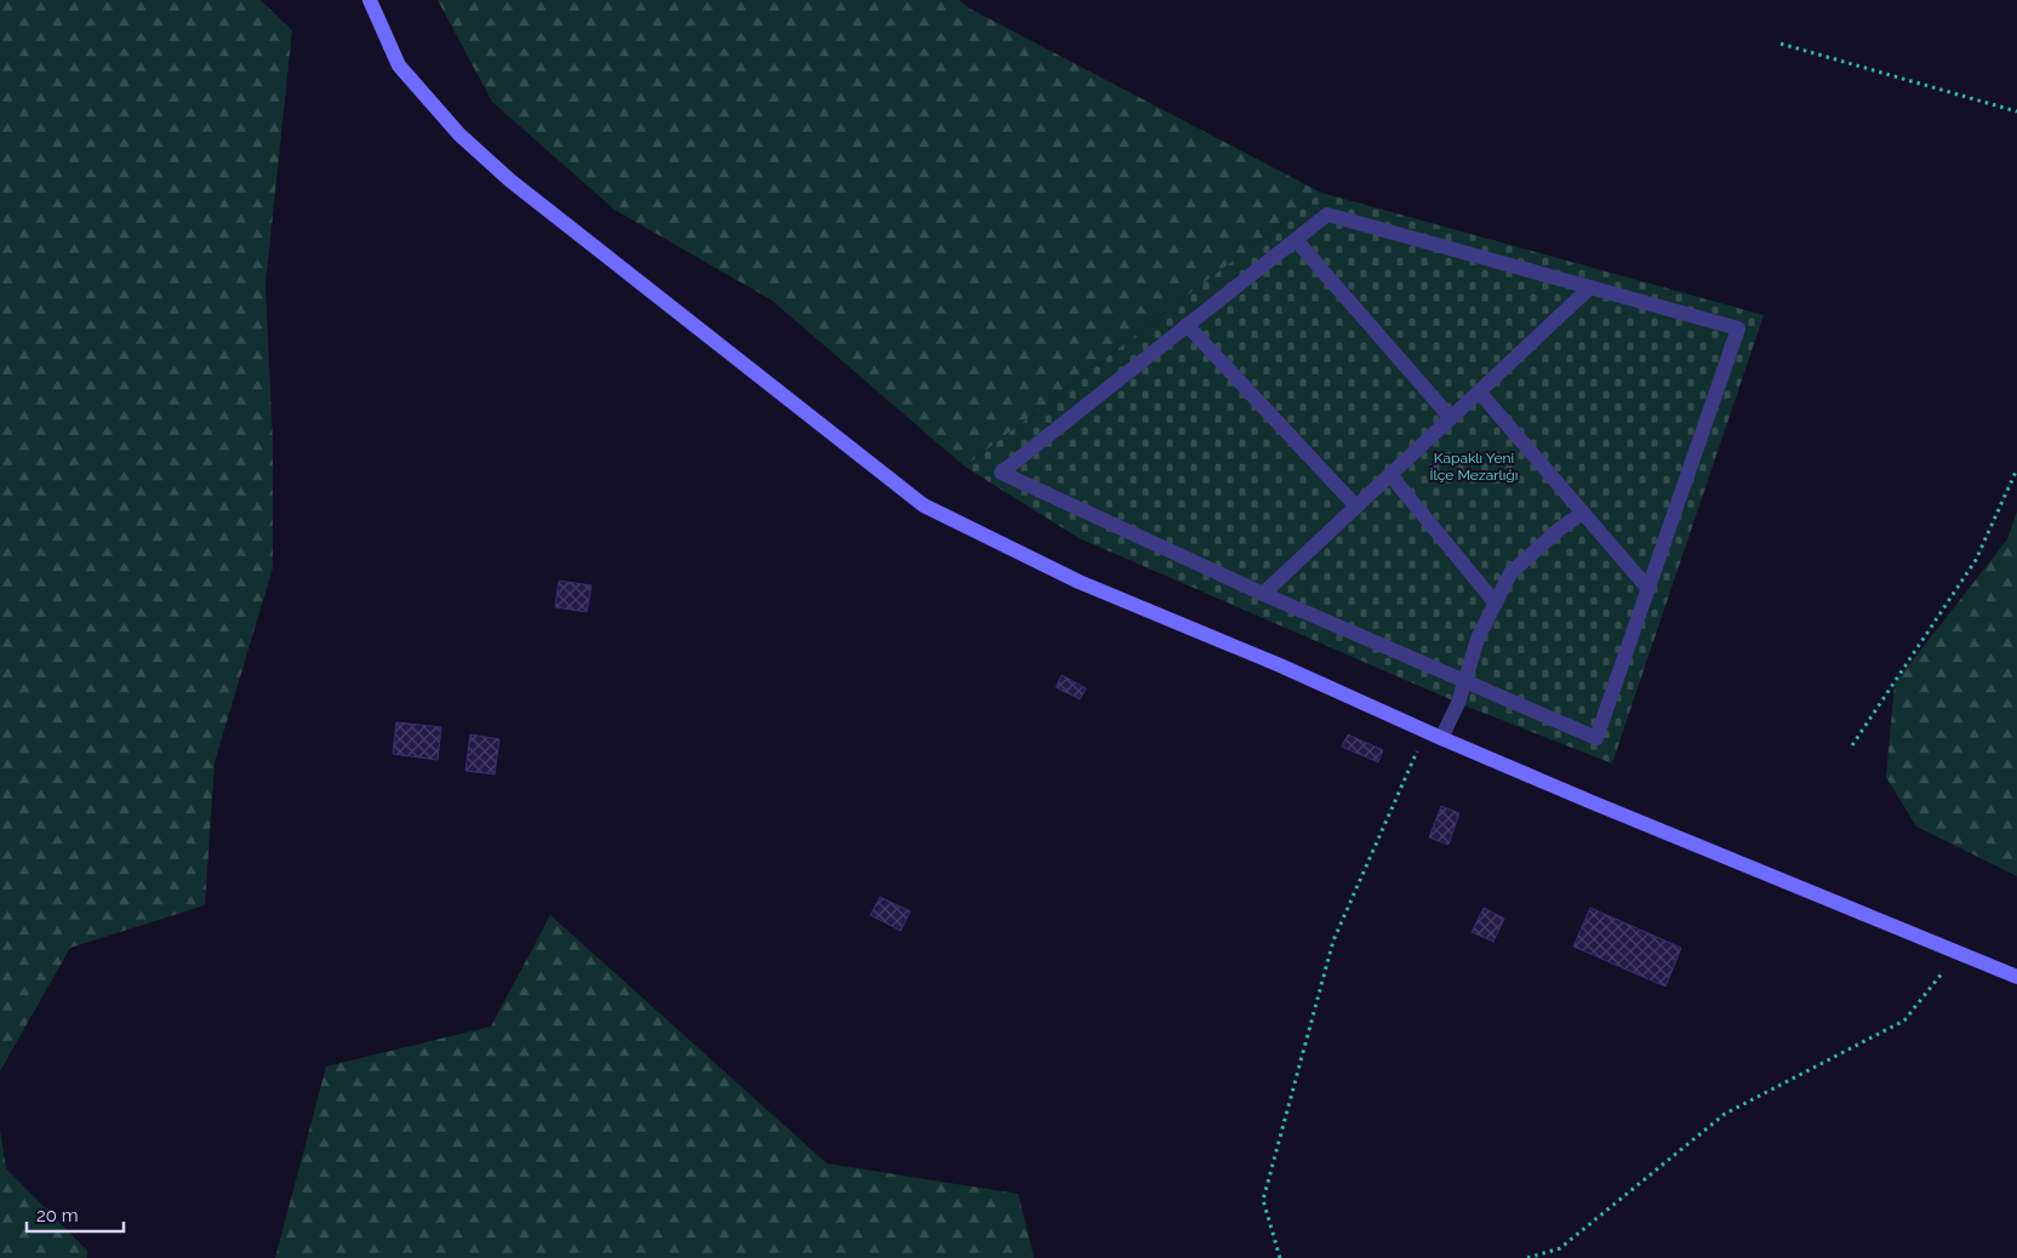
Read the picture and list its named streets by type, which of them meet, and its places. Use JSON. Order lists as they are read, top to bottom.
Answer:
{
  "parks": ["Kapaklı Yeni İlçe Mezarlığı"],
  "scale_bar": "20 m"
}
